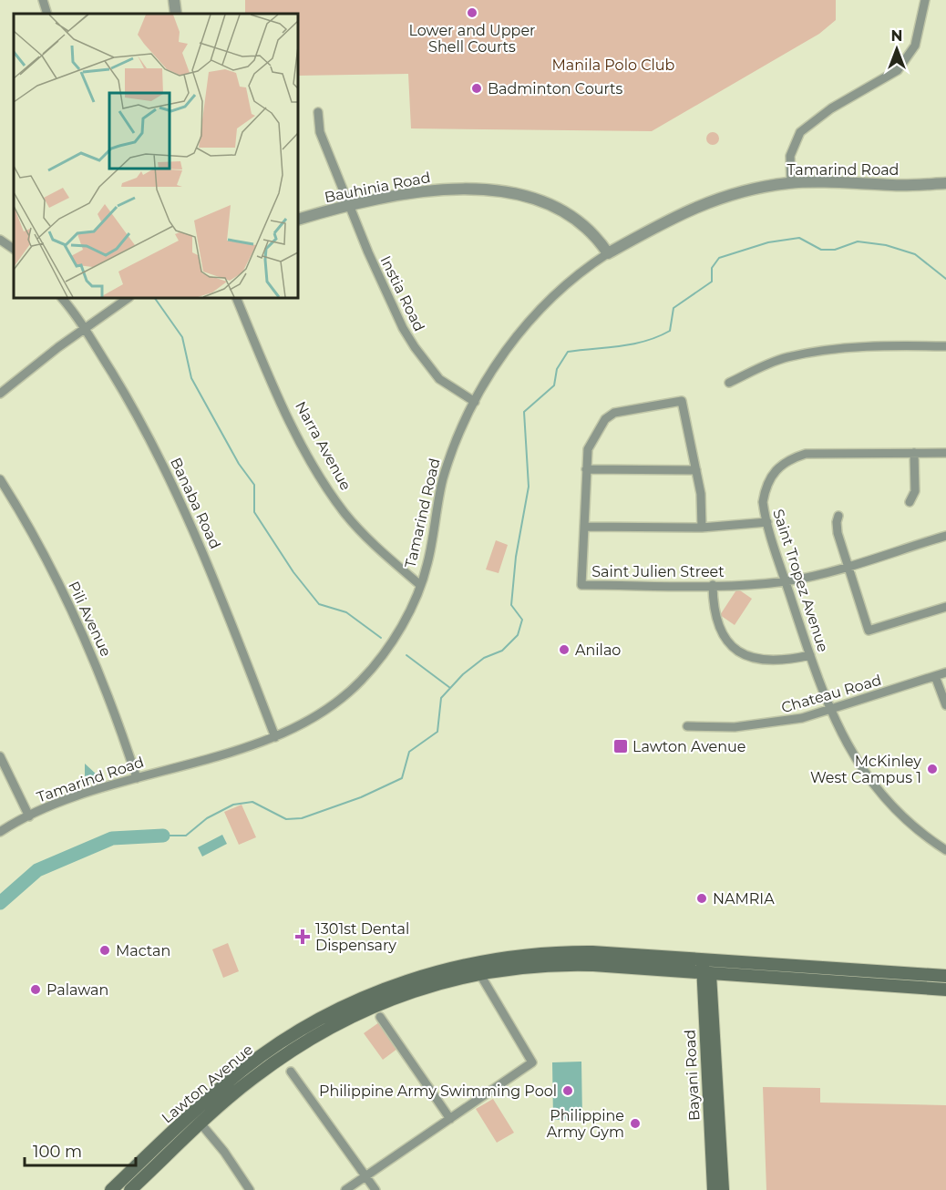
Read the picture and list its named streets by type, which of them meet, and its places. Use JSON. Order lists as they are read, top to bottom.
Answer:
{
  "streets": {
    "main road": ["Bayani Road", "Lawton Avenue"],
    "street": [
      "Tamarind Road",
      "Bauhinia Road",
      "Instia Road",
      "Narra Avenue",
      "Banaba Road",
      "Saint Julien Street",
      "Saint Tropez Avenue",
      "Pili Avenue",
      "Chateau Road"
    ]
  },
  "crossings": [
    ["Tamarind Road", "Bauhinia Road"],
    ["Tamarind Road", "Instia Road"],
    ["Tamarind Road", "Narra Avenue"],
    ["Tamarind Road", "Banaba Road"],
    ["Tamarind Road", "Pili Avenue"],
    ["Bauhinia Road", "Instia Road"],
    ["Saint Julien Street", "Saint Tropez Avenue"],
    ["Saint Tropez Avenue", "Chateau Road"],
    ["Bayani Road", "Lawton Avenue"]
  ],
  "parks": ["Manila Polo Club"],
  "places": {
    "other": [
      "Lower and Upper Shell Courts",
      "Badminton Courts",
      "Anilao",
      "McKinley West Campus 1",
      "NAMRIA",
      "Mactan",
      "Palawan",
      "Philippine Army Swimming Pool",
      "Philippine Army Gym"
    ],
    "transit": ["Lawton Avenue"],
    "health": ["1301st Dental Dispensary"]
  },
  "scale_bar": "100 m",
  "north": "top"
}
